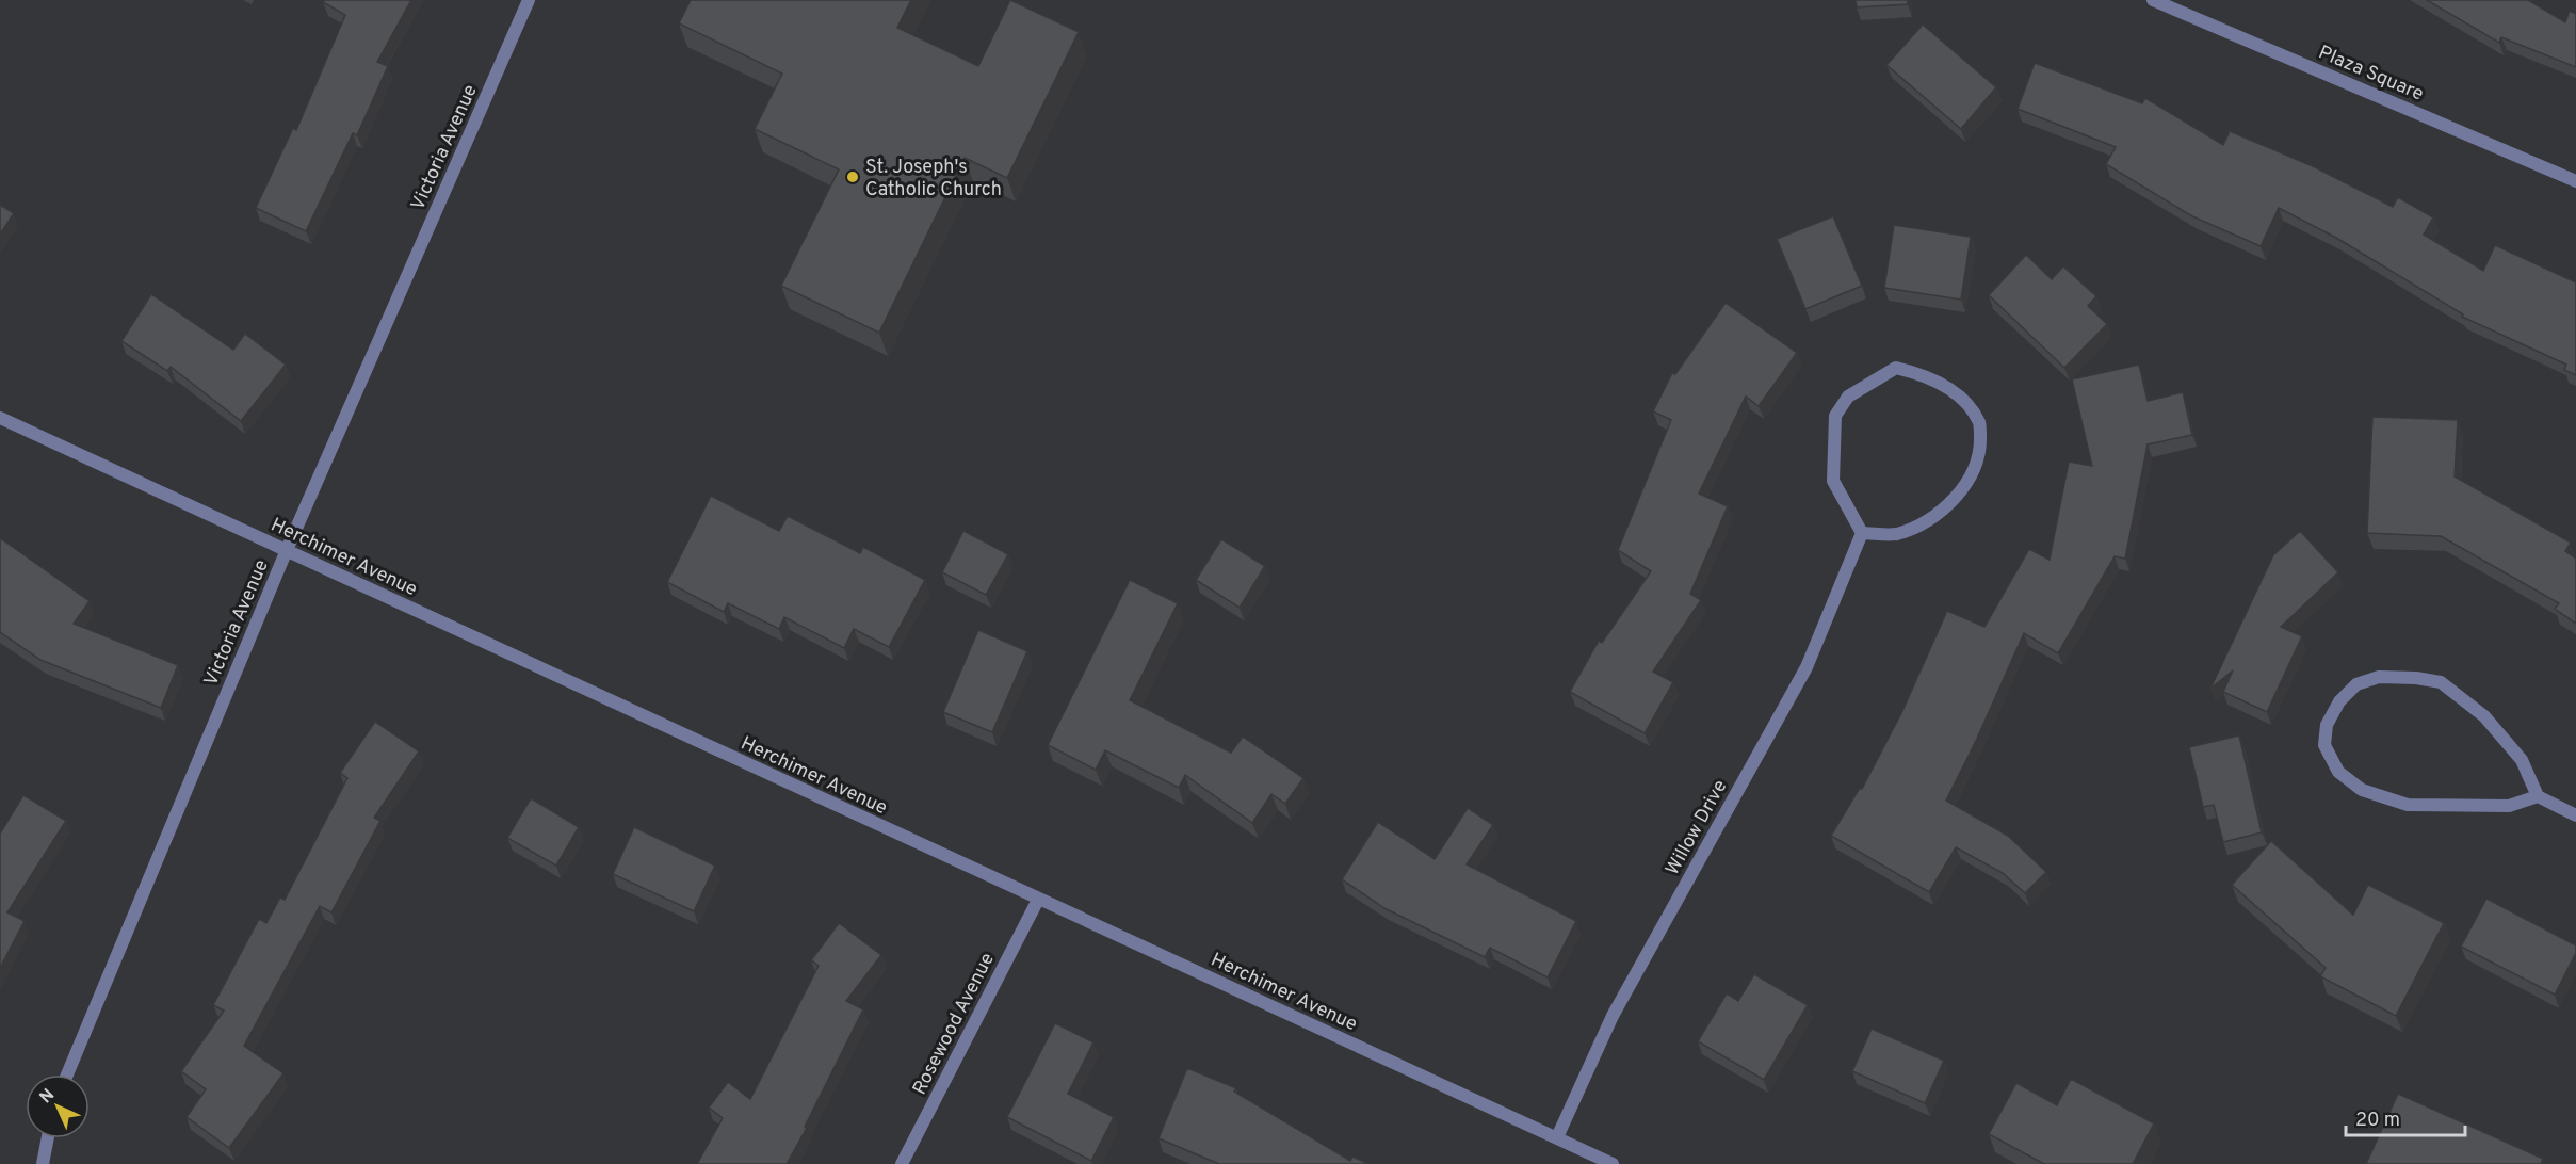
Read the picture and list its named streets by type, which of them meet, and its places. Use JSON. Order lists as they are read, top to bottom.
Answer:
{
  "streets": {
    "street": [
      "Plaza Square",
      "Victoria Avenue",
      "Herchimer Avenue",
      "Willow Drive",
      "Rosewood Avenue"
    ]
  },
  "crossings": [
    ["Victoria Avenue", "Herchimer Avenue"],
    ["Herchimer Avenue", "Willow Drive"],
    ["Herchimer Avenue", "Rosewood Avenue"]
  ],
  "places": ["St. Joseph's Catholic Church"],
  "scale_bar": "20 m",
  "north": "top left"
}
